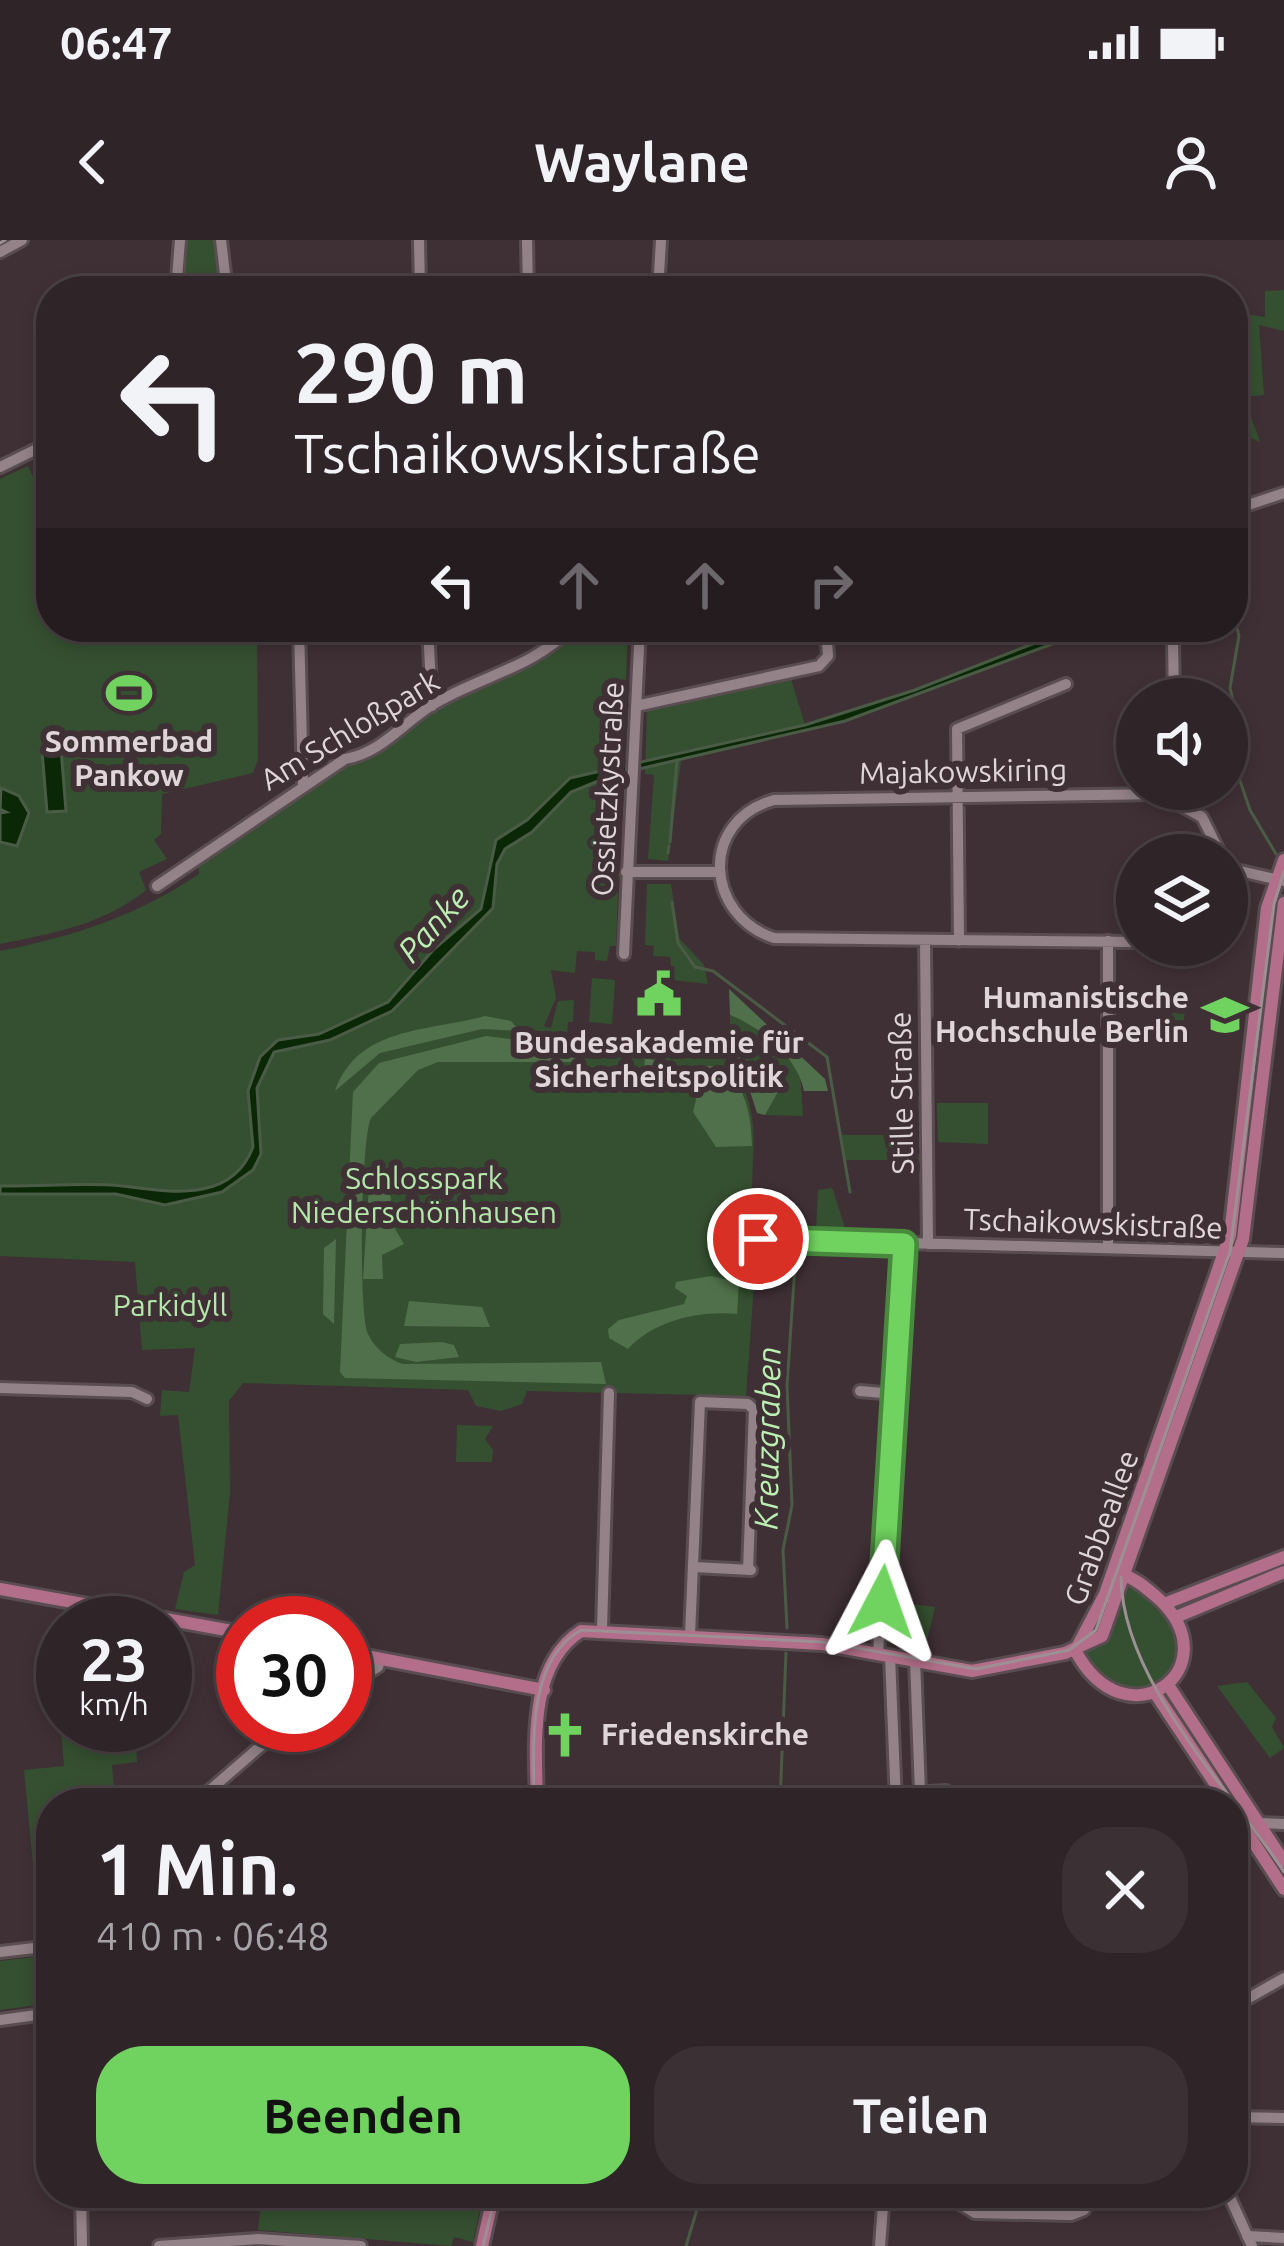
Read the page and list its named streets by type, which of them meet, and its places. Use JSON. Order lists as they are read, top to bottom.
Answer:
{
  "streets": {
    "main road": ["Grabbeallee"],
    "street": [
      "Am Schloßpark",
      "Majakowskiring",
      "Ossietzkystraße",
      "Stille Straße",
      "Tschaikowskistraße"
    ]
  },
  "crossings": [
    ["Stille Straße", "Tschaikowskistraße"],
    ["Tschaikowskistraße", "Grabbeallee"]
  ],
  "water": ["Panke", "Kreuzgraben"],
  "parks": ["Schlosspark Niederschönhausen", "Parkidyll"],
  "places": {
    "sports": ["Sommerbad Pankow"],
    "public building": ["Bundesakademie für Sicherheitspolitik"],
    "school or university": ["Humanistische Hochschule Berlin"],
    "church": ["Friedenskirche"]
  },
  "page": {
    "status": "06:47",
    "header": "Waylane",
    "turn": ["290 m", "Tschaikowskistraße"],
    "speed": "23 km/h",
    "limit": "30",
    "heading": ["1 Min.", "410 m · 06:48"],
    "buttons": ["Beenden", "Teilen"]
  }
}
